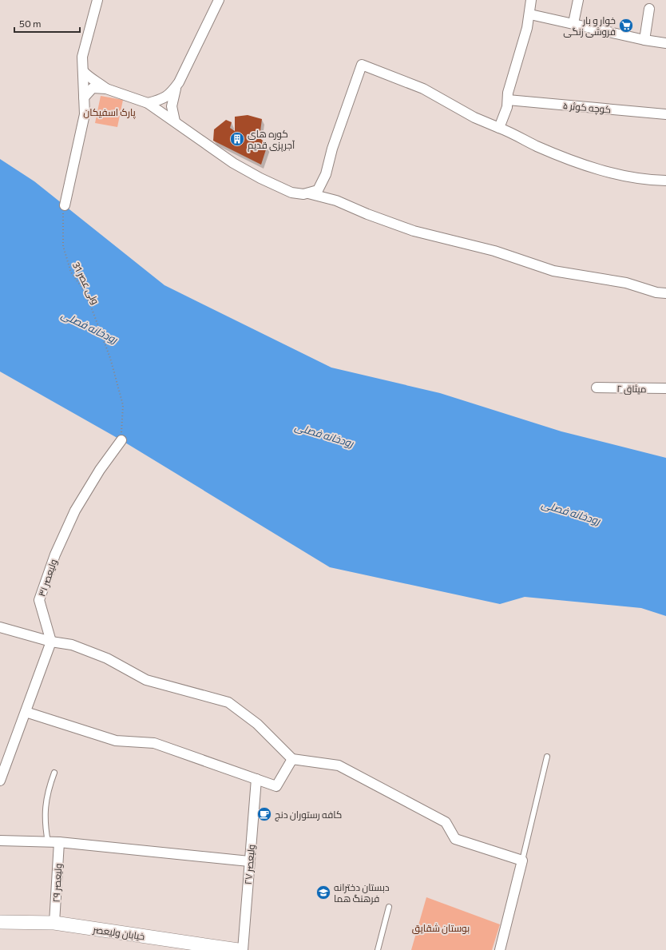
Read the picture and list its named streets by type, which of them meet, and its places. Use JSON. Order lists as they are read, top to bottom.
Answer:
{
  "streets": {
    "main road": ["خیابان ولیعصر"],
    "street": [
      "کوچه کوثر ۵",
      "میثاق ۲",
      "ولیعصر ۳۱",
      "ولیعصر ۲۷",
      "ولیعصر ۲۹"
    ],
    "path": ["ولی عصر 31"]
  },
  "crossings": [
    ["ولی عصر 31", "ولیعصر ۳۱"],
    ["ولیعصر ۲۹", "خیابان ولیعصر"]
  ],
  "water": ["رودخانه فصلی"],
  "parks": ["پارک اسفیکان", "بوستان شقایق"],
  "places": {
    "supermarket": ["خوار و بار فروشی زنگی"],
    "building": ["کوره های آجرپزی قدیم"],
    "cafe": ["کافه رستوران دنج"],
    "school or university": ["دبستان دخترانه فرهنگ هما"]
  },
  "scale_bar": "50 m"
}
